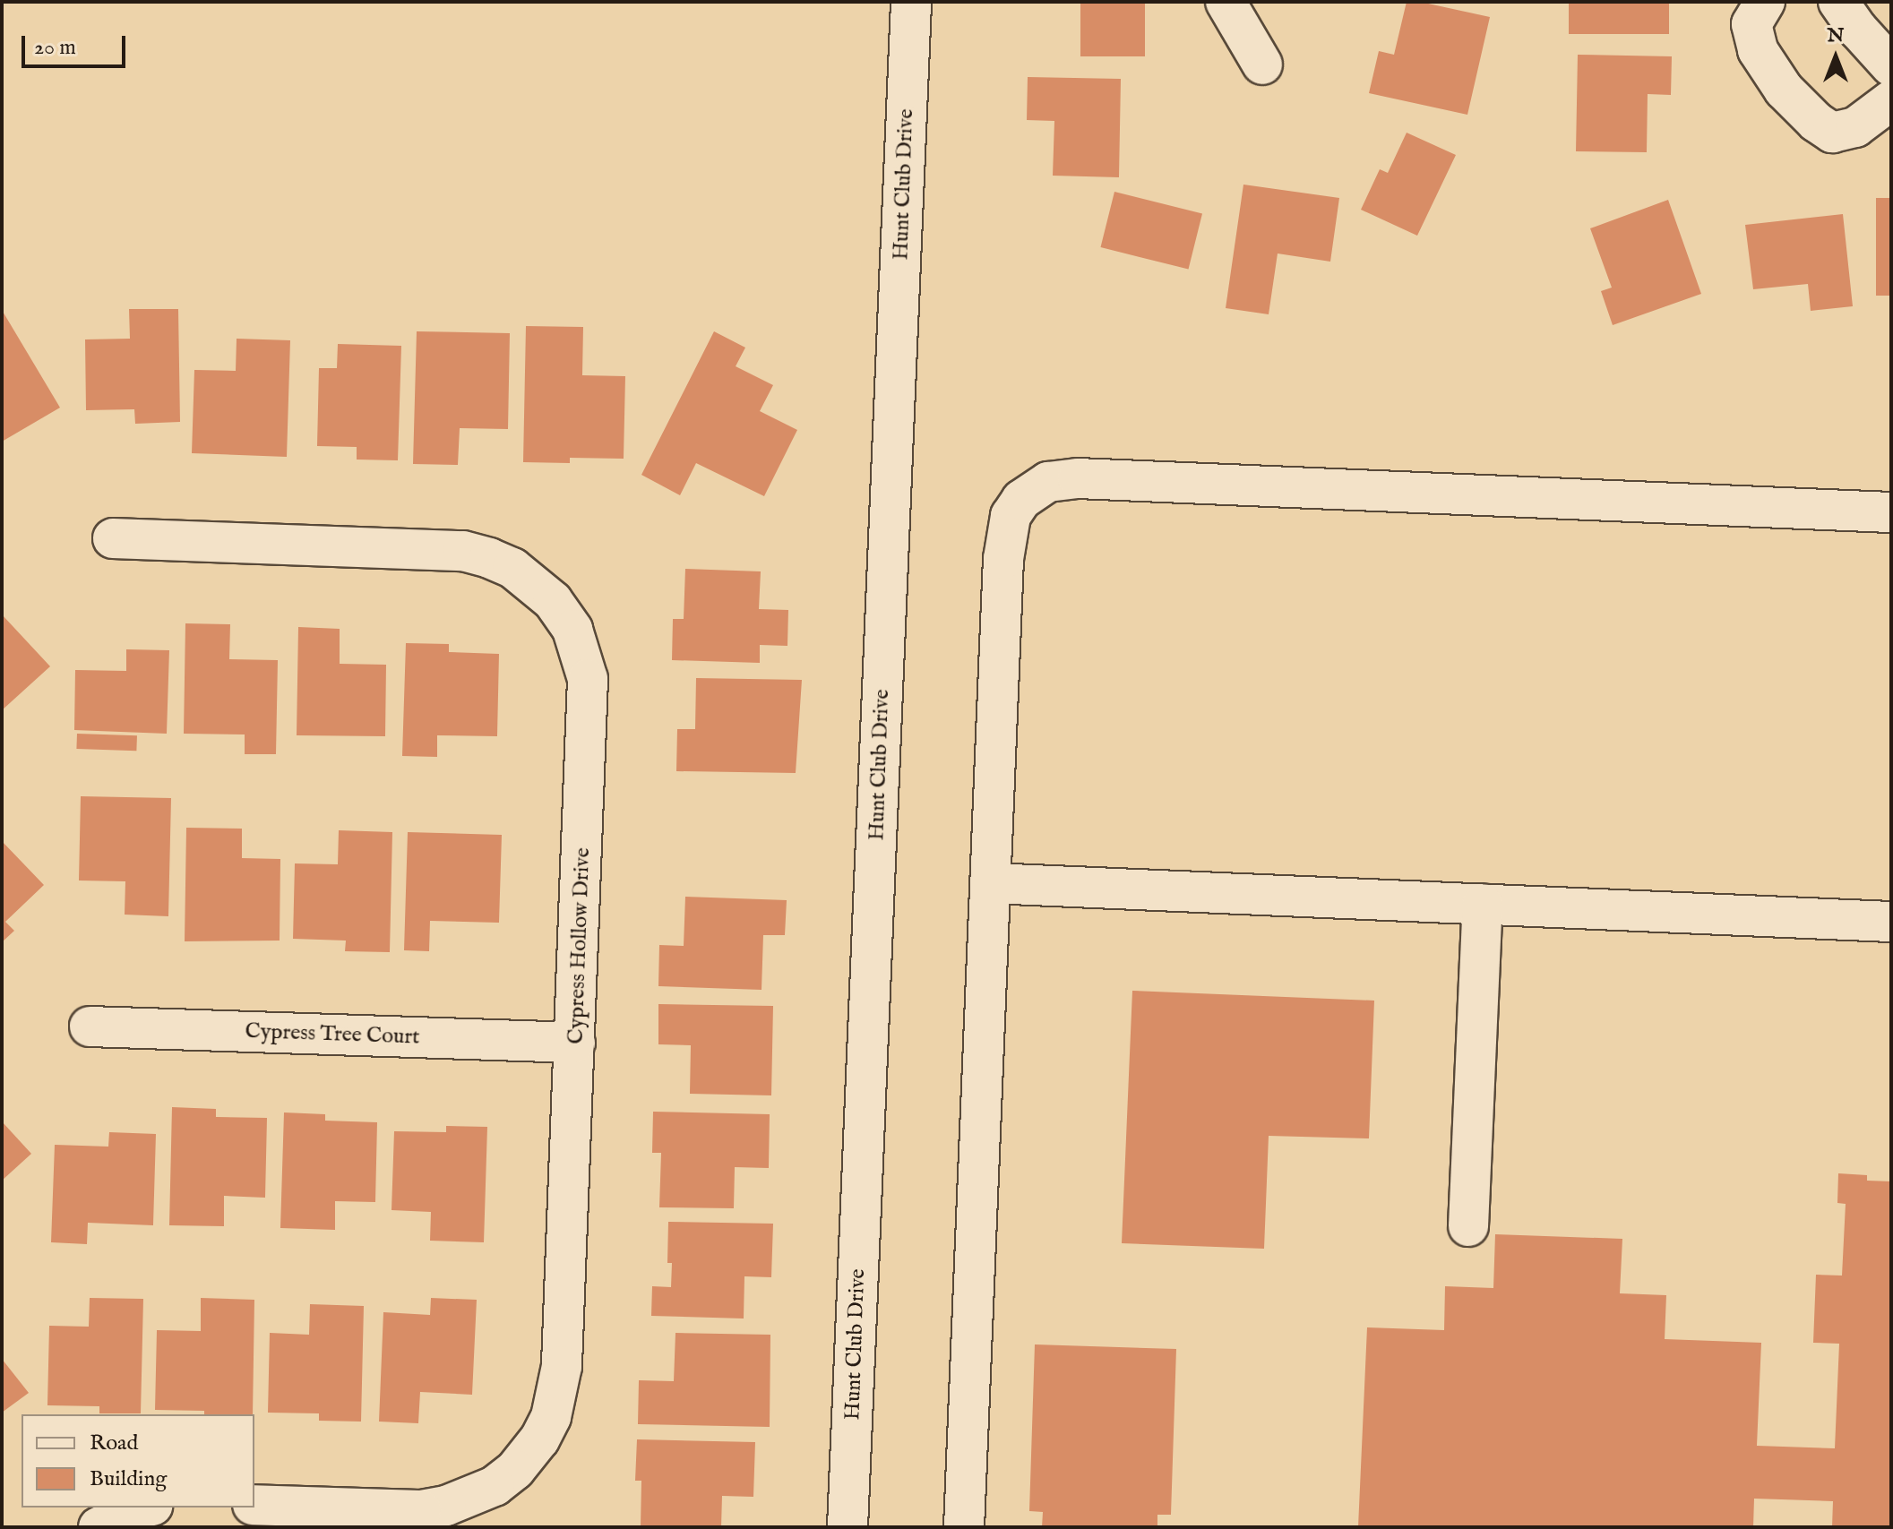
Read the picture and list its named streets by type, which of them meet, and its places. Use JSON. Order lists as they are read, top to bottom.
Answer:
{
  "streets": {
    "street": ["Hunt Club Drive", "Cypress Hollow Drive", "Cypress Tree Court"]
  },
  "crossings": [
    ["Cypress Hollow Drive", "Cypress Tree Court"]
  ],
  "legend": ["Road", "Building"],
  "scale_bar": "20 m",
  "north": "top"
}
